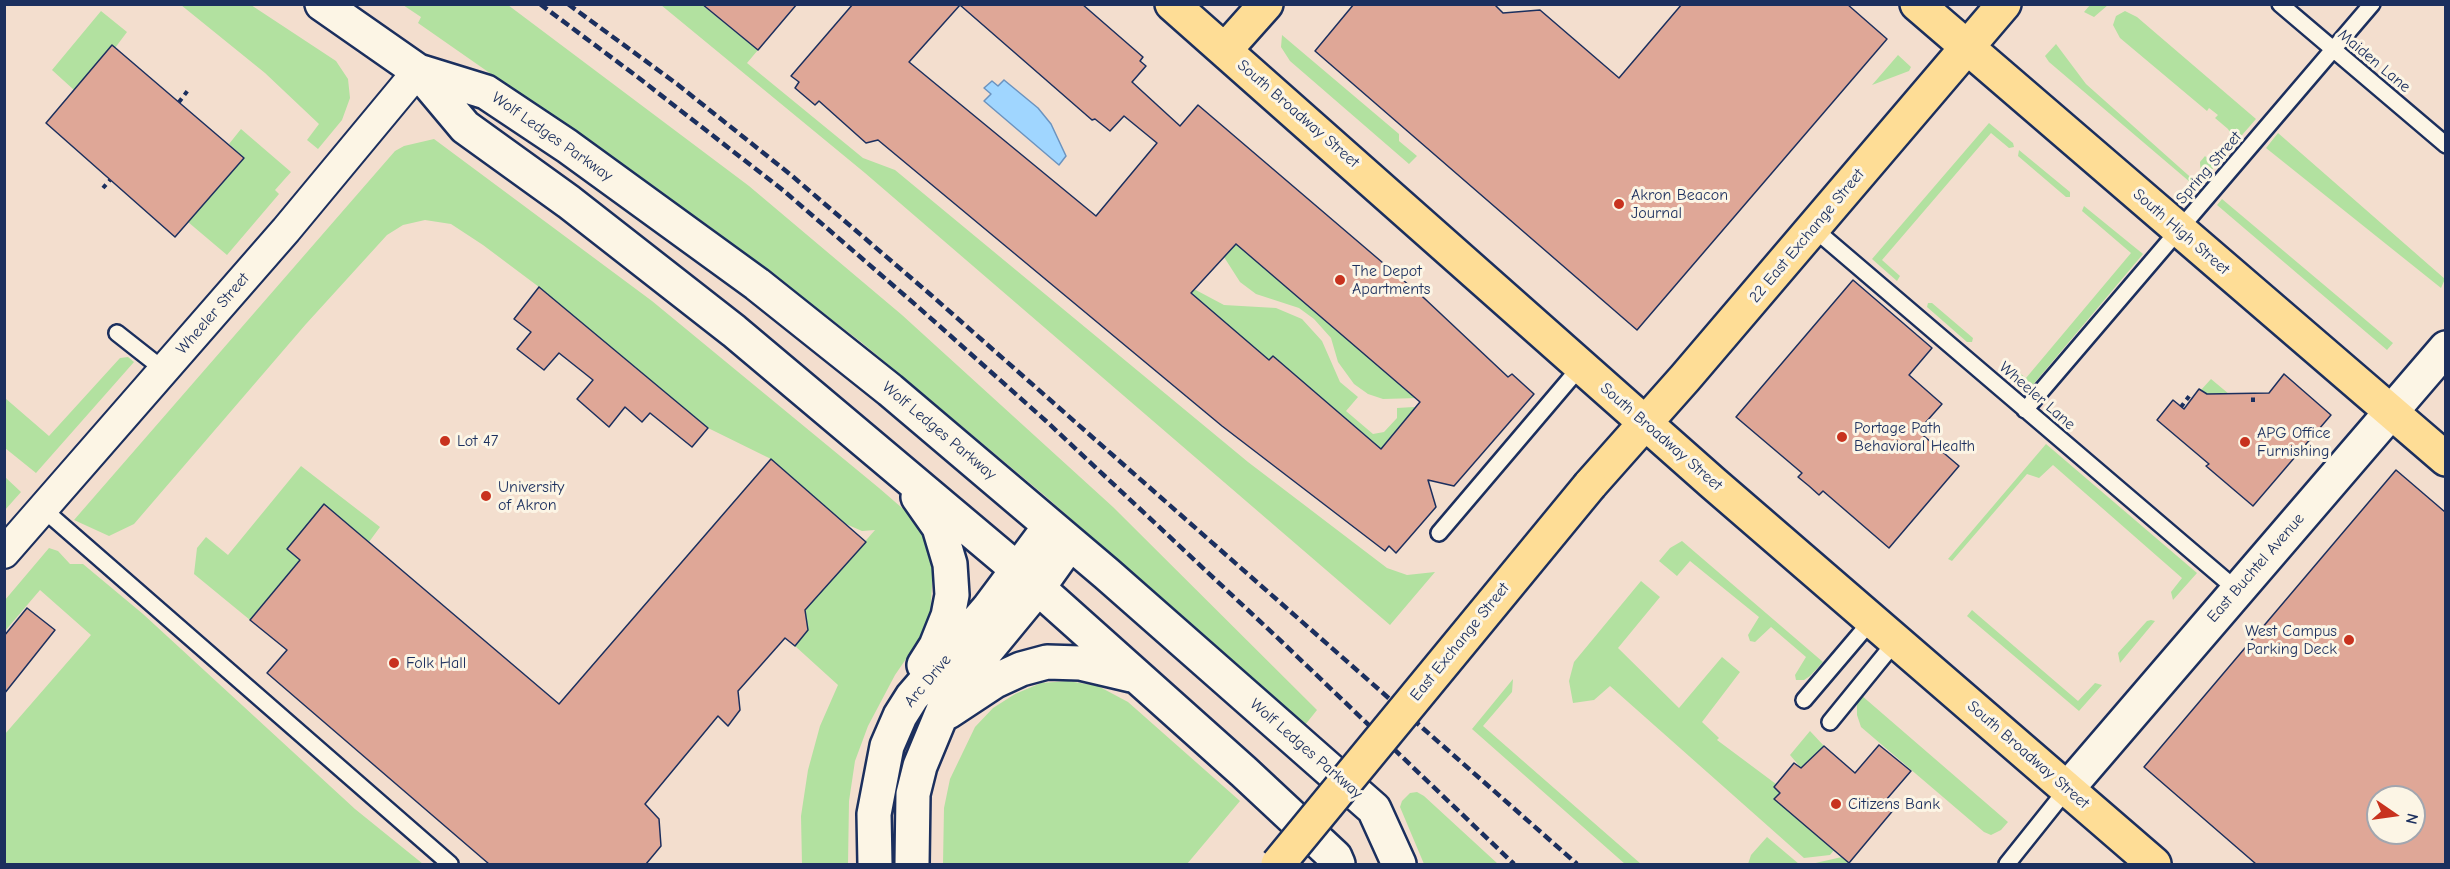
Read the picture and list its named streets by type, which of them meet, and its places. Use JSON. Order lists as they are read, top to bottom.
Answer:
{
  "streets": {
    "main road": [
      "South Broadway Street",
      "Wolf Ledges Parkway",
      "South High Street",
      "22 East Exchange Street",
      "East Buchtel Avenue",
      "East Exchange Street",
      "Arc Drive"
    ],
    "street": ["Wheeler Street"],
    "lane": ["Maiden Lane", "Spring Street", "Wheeler Lane"]
  },
  "crossings": [
    ["Maiden Lane", "Spring Street"],
    ["South Broadway Street", "22 East Exchange Street"],
    ["South Broadway Street", "East Buchtel Avenue"],
    ["South Broadway Street", "East Exchange Street"],
    ["Wolf Ledges Parkway", "Wheeler Street"],
    ["Wolf Ledges Parkway", "Arc Drive"],
    ["Spring Street", "South High Street"],
    ["Spring Street", "Wheeler Lane"],
    ["South High Street", "22 East Exchange Street"],
    ["South High Street", "East Buchtel Avenue"],
    ["22 East Exchange Street", "Wheeler Lane"],
    ["22 East Exchange Street", "East Exchange Street"],
    ["Wheeler Lane", "East Buchtel Avenue"]
  ],
  "places": [
    "Akron Beacon Journal",
    "The Depot Apartments",
    "Portage Path Behavioral Health",
    "Lot 47",
    "APG Office Furnishing",
    "University of Akron",
    "West Campus Parking Deck",
    "Folk Hall",
    "Citizens Bank"
  ],
  "north": "right"
}
